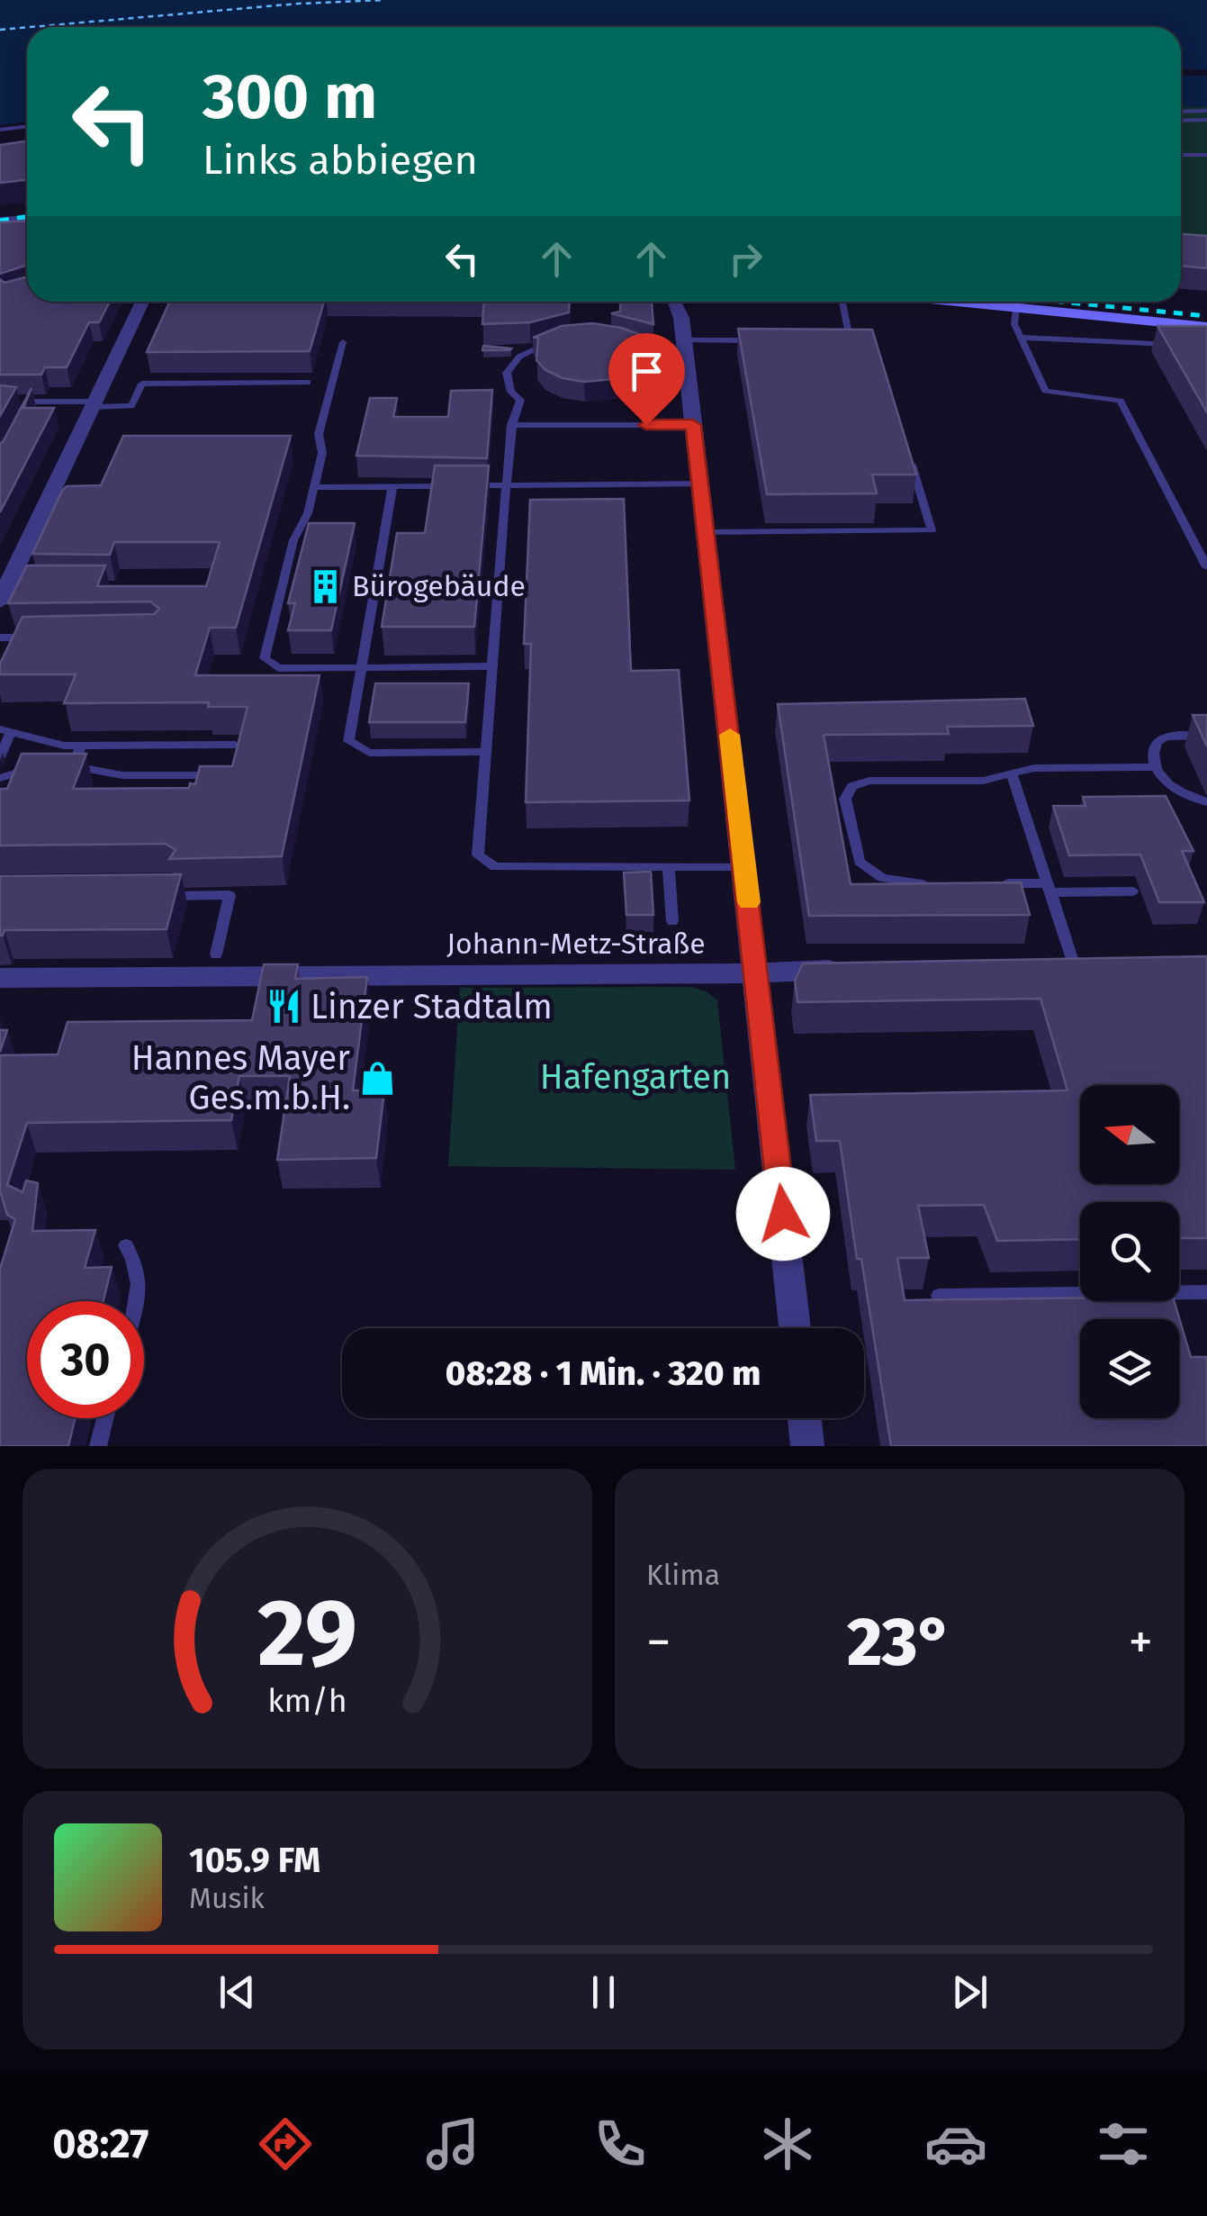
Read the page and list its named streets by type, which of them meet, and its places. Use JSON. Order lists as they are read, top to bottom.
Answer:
{
  "streets": {
    "street": ["Johann-Metz-Straße"]
  },
  "parks": ["Hafengarten"],
  "places": {
    "building": ["Bürogebäude"],
    "restaurant": ["Linzer Stadtalm"],
    "shop": ["Hannes Mayer Ges.m.b.H."]
  },
  "north": "left",
  "page": {
    "turn": ["300 m", "Links abbiegen"],
    "limit": "30",
    "trip": "08:28 · 1 Min. · 320 m",
    "tile": "Klima",
    "heat": ["−", "23°", "+"],
    "song": ["105.9 FM", "Musik"],
    "tabs": "08:27",
    "gauge": ["29", "km/h"]
  }
}
